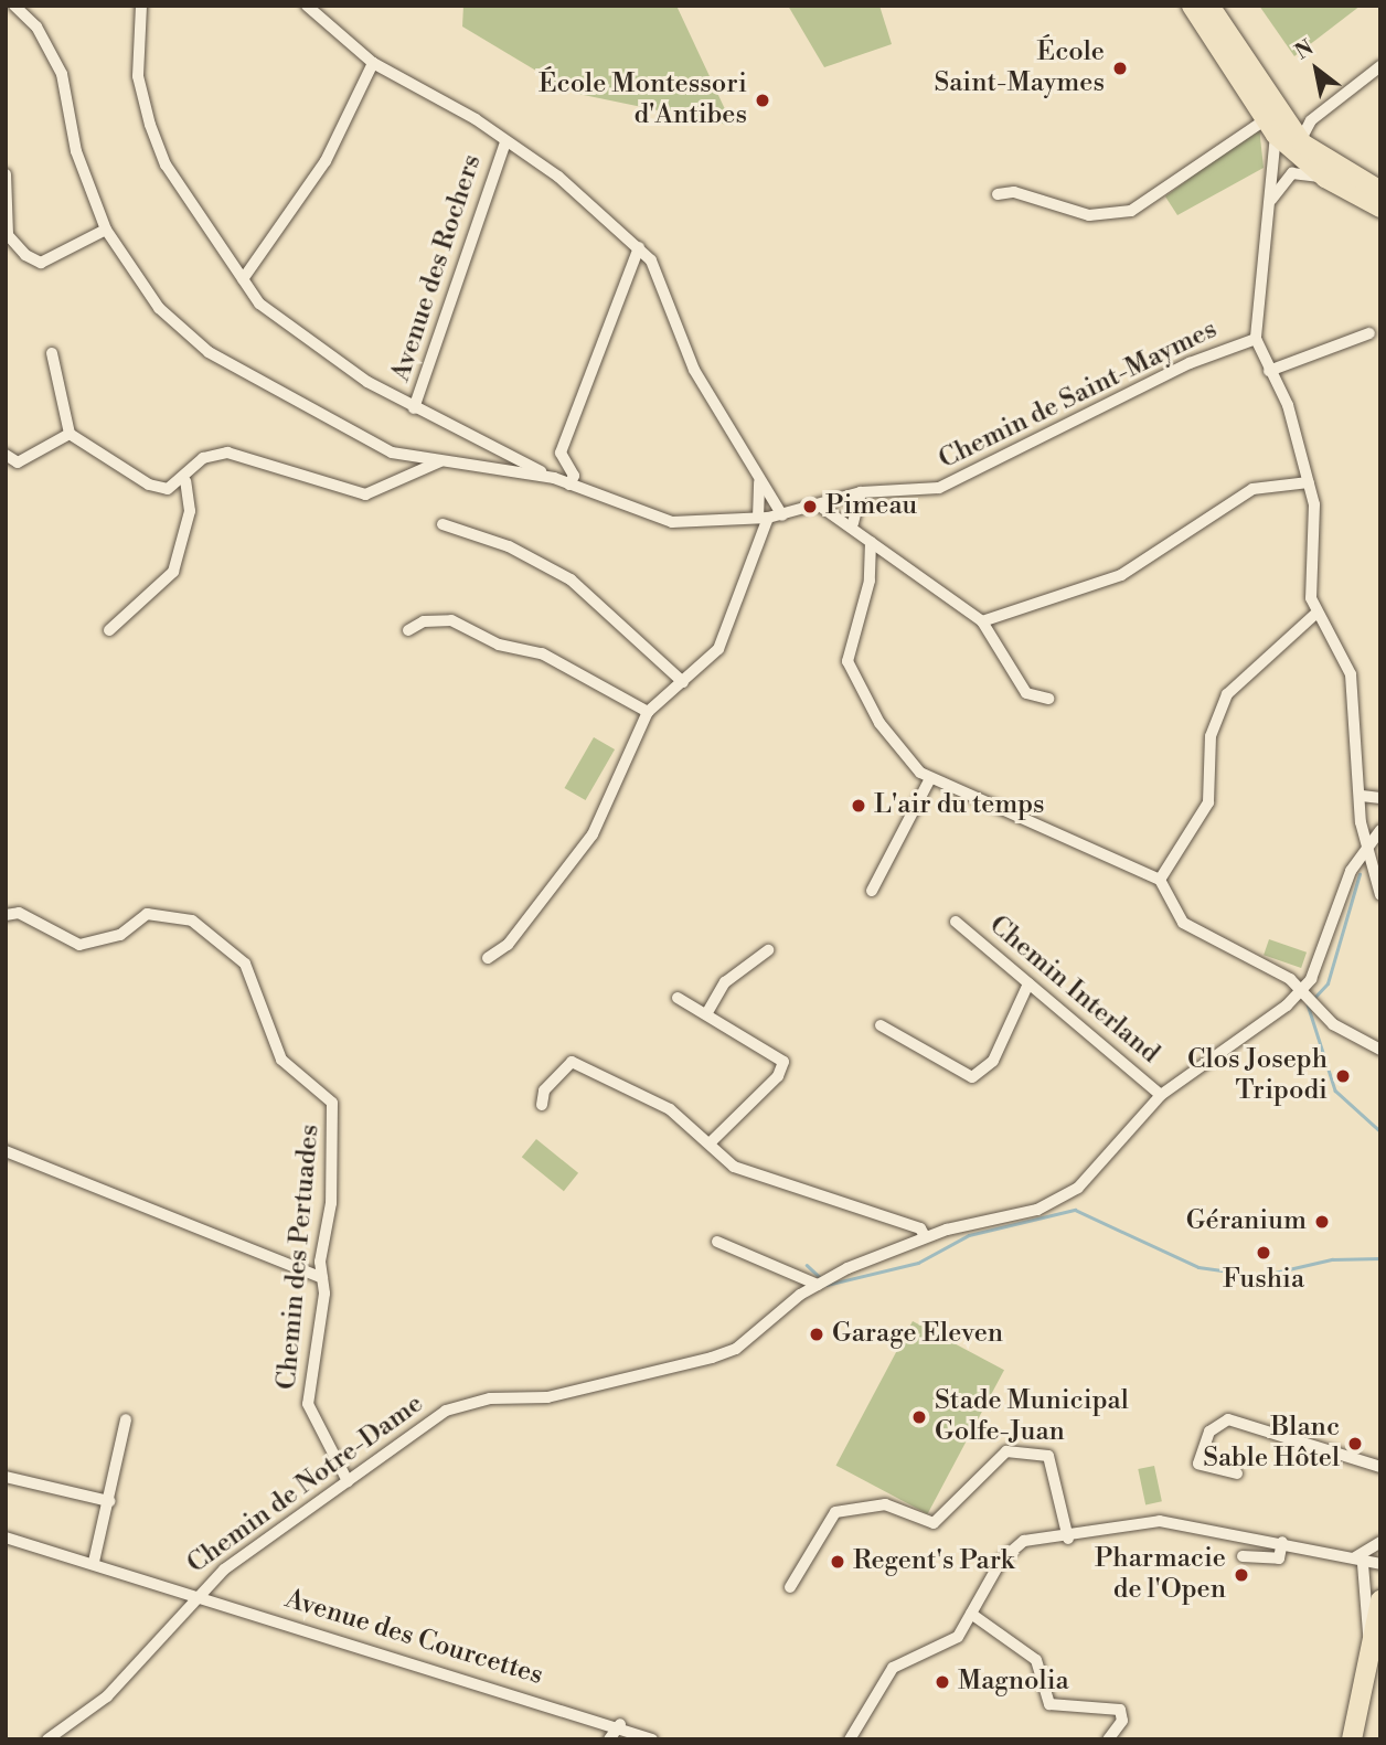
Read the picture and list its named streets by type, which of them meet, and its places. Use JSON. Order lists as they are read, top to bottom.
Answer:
{
  "streets": {
    "street": [
      "Avenue des Rochers",
      "Chemin de Saint-Maymes",
      "Chemin Interland",
      "Chemin des Pertuades",
      "Chemin de Notre-Dame",
      "Avenue des Courcettes"
    ]
  },
  "crossings": [
    ["Chemin Interland", "Chemin de Notre-Dame"],
    ["Chemin des Pertuades", "Chemin de Notre-Dame"],
    ["Chemin de Notre-Dame", "Avenue des Courcettes"]
  ],
  "places": [
    "École Saint-Maymes",
    "École Montessori d'Antibes",
    "Pimeau",
    "L'air du temps",
    "Clos Joseph Tripodi",
    "Géranium",
    "Fushia",
    "Garage Eleven",
    "Stade Municipal Golfe-Juan",
    "Blanc Sable Hôtel",
    "Regent's Park",
    "Pharmacie de l'Open",
    "Magnolia"
  ],
  "north": "top left"
}
